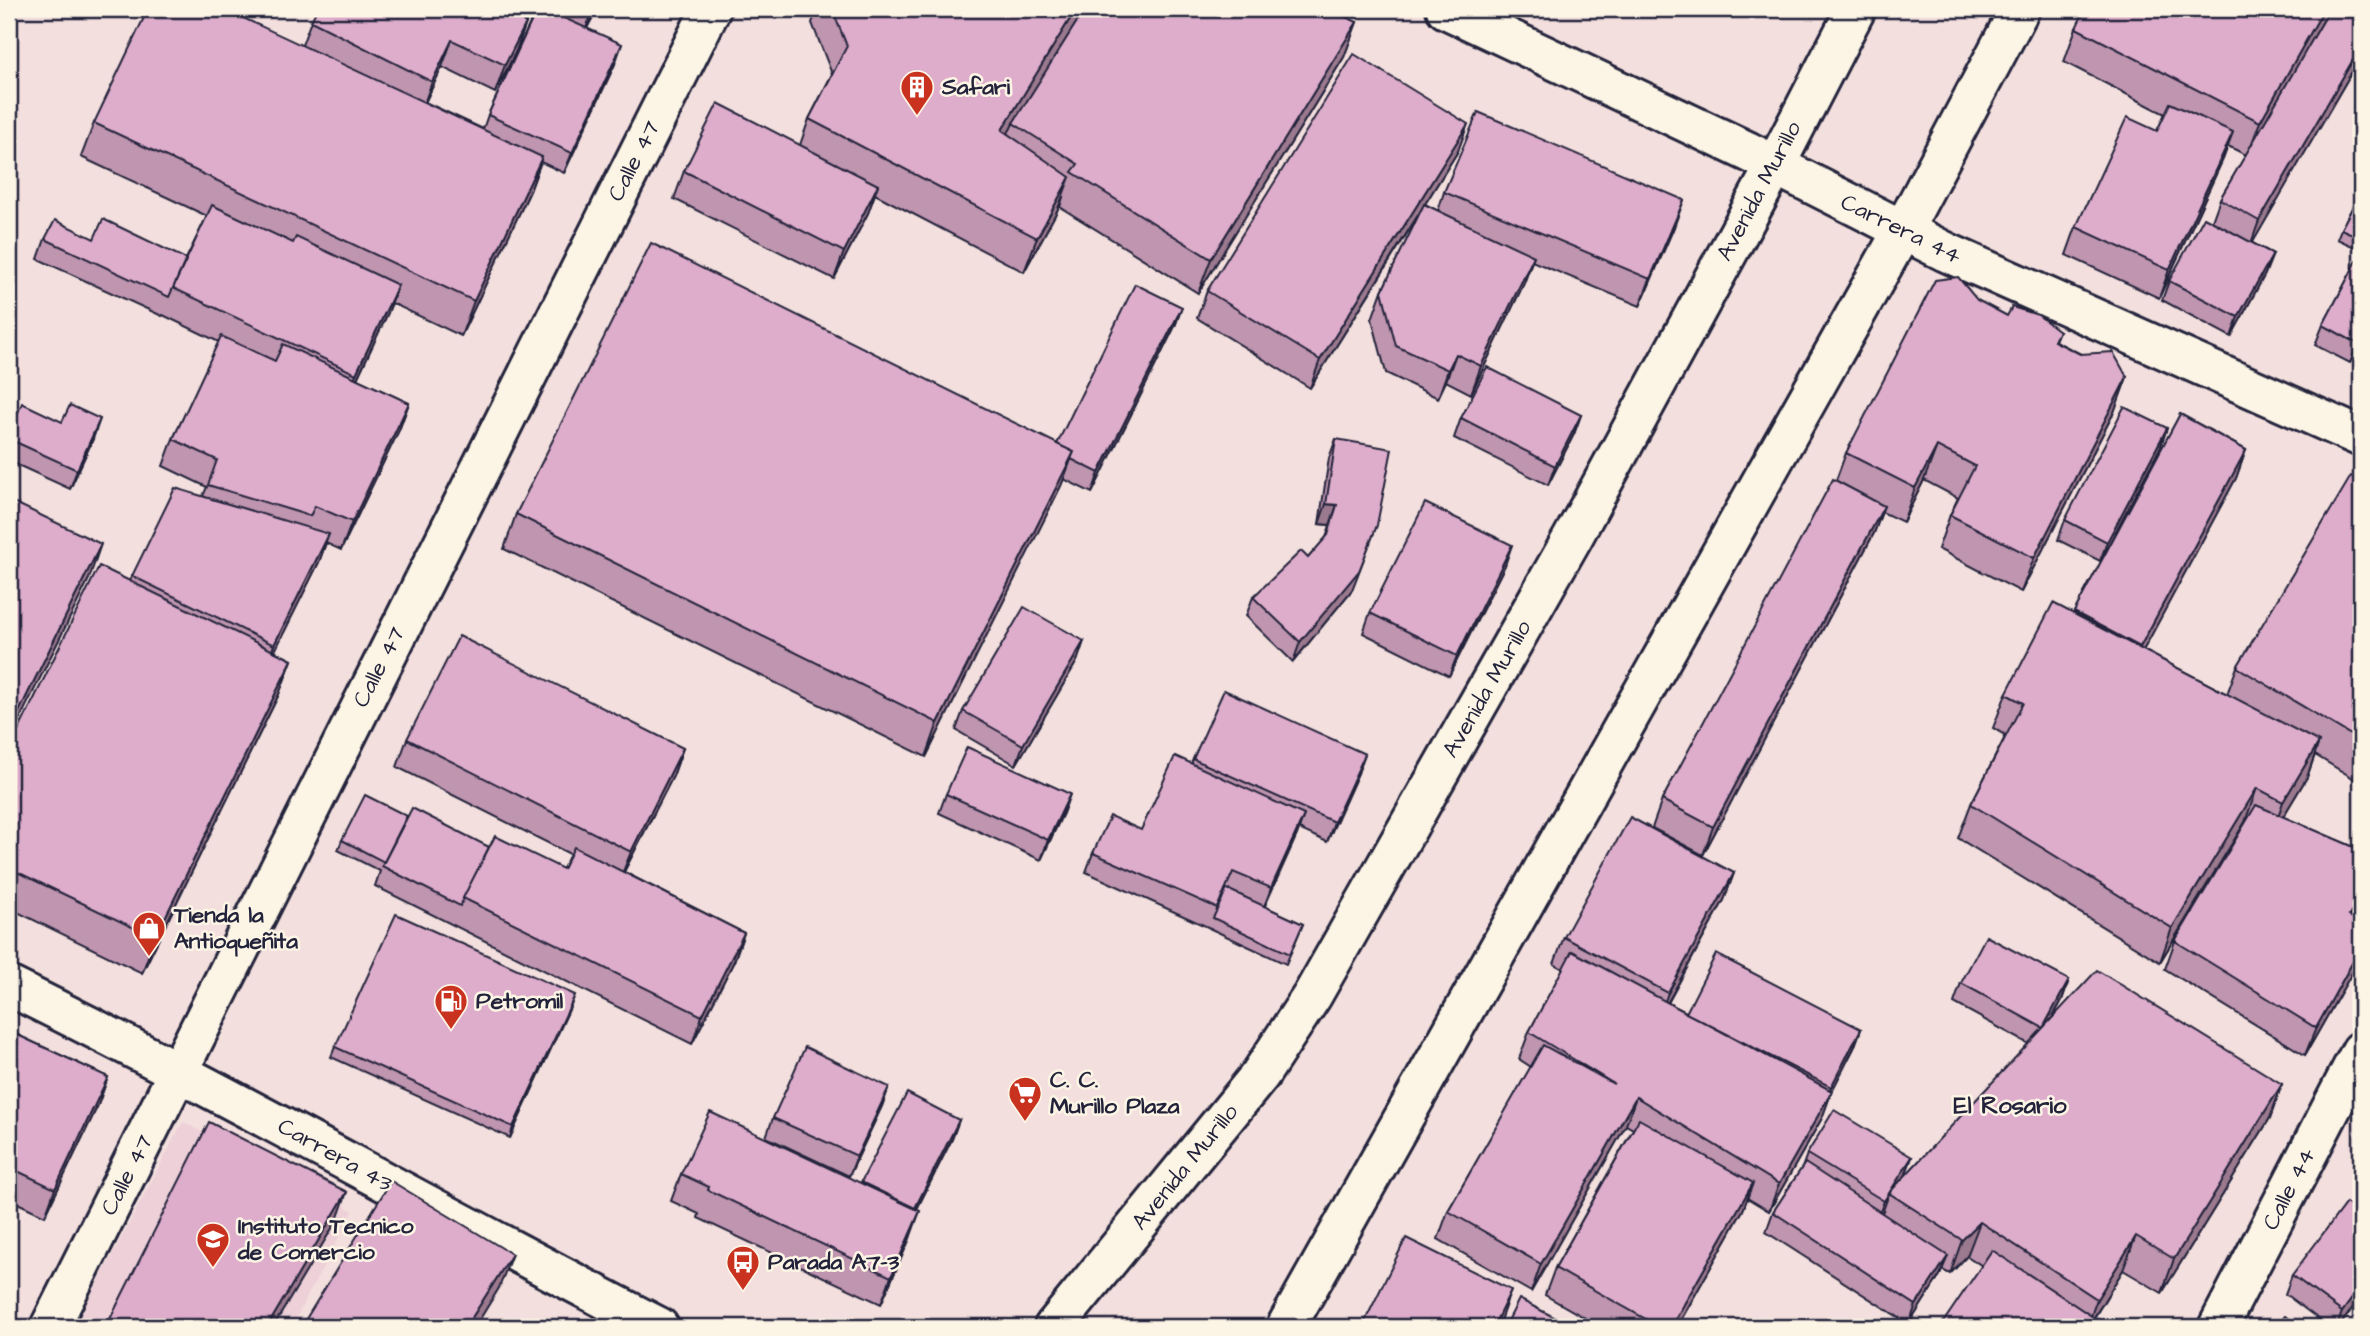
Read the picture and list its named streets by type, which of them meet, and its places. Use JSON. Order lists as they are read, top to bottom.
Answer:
{
  "streets": {
    "street": [
      "Calle 47",
      "Avenida Murillo",
      "Carrera 44",
      "Carrera 43",
      "Calle 44"
    ]
  },
  "crossings": [
    ["Calle 47", "Carrera 43"],
    ["Avenida Murillo", "Carrera 44"]
  ],
  "districts": ["El Rosario"],
  "places": {
    "building": ["Safari"],
    "shop": ["Tienda la Antioqueñita"],
    "fuel station": ["Petromil"],
    "supermarket": ["C. C. Murillo Plaza"],
    "school or university": ["Instituto Tecnico de Comercio"],
    "bus stop": ["Parada A7-3"]
  }
}
